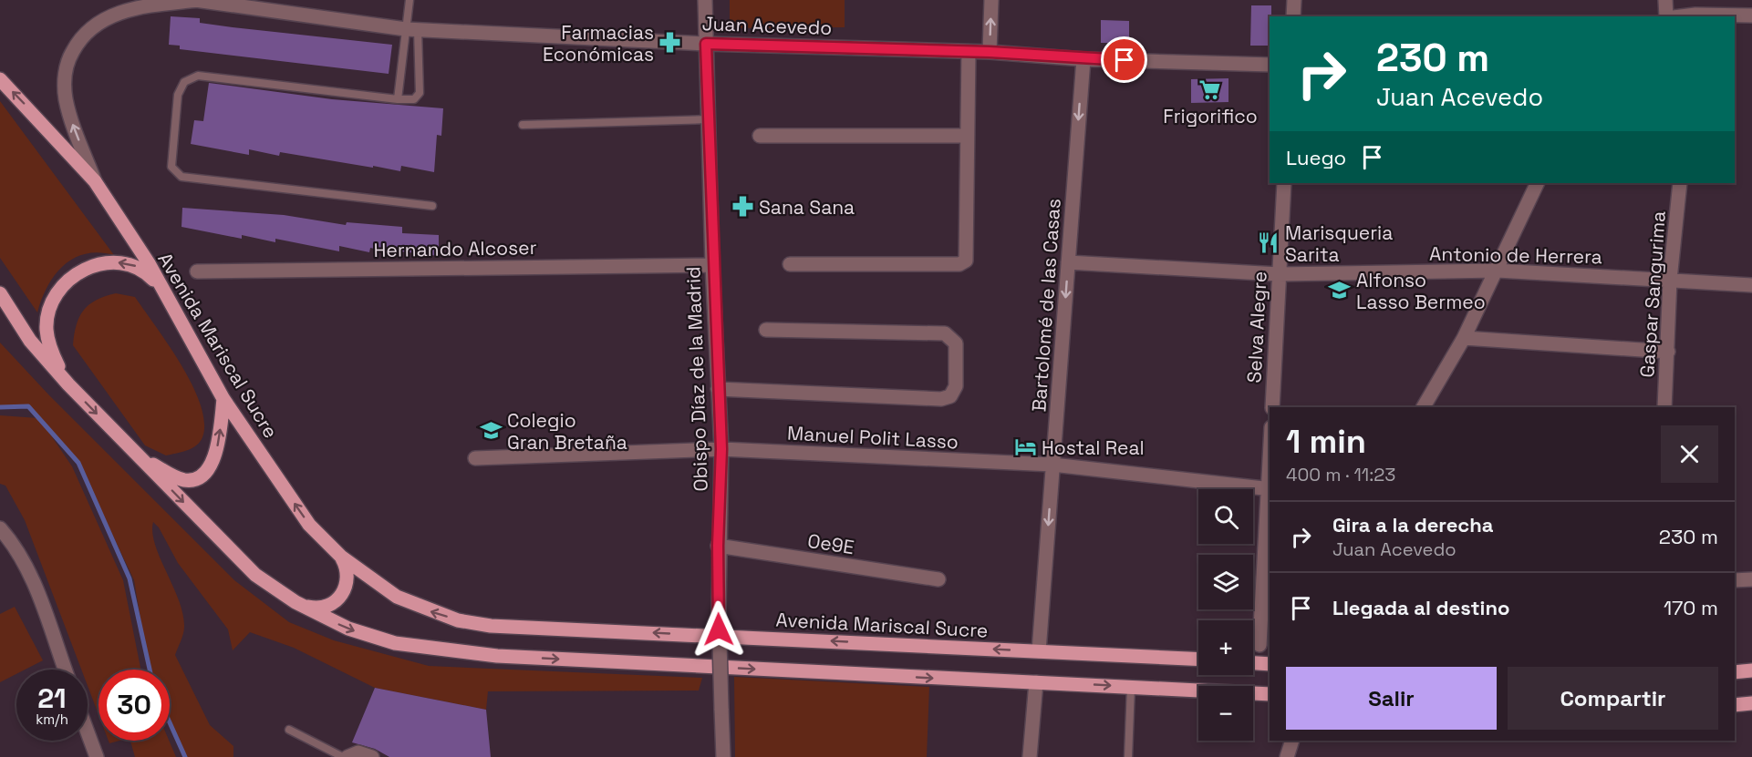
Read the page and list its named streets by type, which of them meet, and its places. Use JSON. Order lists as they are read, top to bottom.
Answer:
{
  "streets": {
    "main road": ["Avenida Mariscal Sucre"],
    "street": [
      "Juan Acevedo",
      "Hernando Alcoser",
      "Antonio de Herrera",
      "Gaspar Sangurima",
      "Bartolomé de las Casas",
      "Selva Alegre",
      "Obispo Díaz de la Madrid",
      "Manuel Polit Lasso",
      "Oe9E"
    ]
  },
  "crossings": [
    ["Juan Acevedo", "Bartolomé de las Casas"],
    ["Juan Acevedo", "Avenida Mariscal Sucre"],
    ["Juan Acevedo", "Obispo Díaz de la Madrid"],
    ["Hernando Alcoser", "Obispo Díaz de la Madrid"],
    ["Antonio de Herrera", "Gaspar Sangurima"],
    ["Antonio de Herrera", "Selva Alegre"],
    ["Bartolomé de las Casas", "Avenida Mariscal Sucre"],
    ["Bartolomé de las Casas", "Manuel Polit Lasso"],
    ["Obispo Díaz de la Madrid", "Manuel Polit Lasso"],
    ["Obispo Díaz de la Madrid", "Oe9E"]
  ],
  "one_way": ["Bartolomé de las Casas"],
  "places": {
    "pharmacy": ["Farmacias Económicas", "Sana Sana"],
    "supermarket": ["Frigorifico"],
    "restaurant": ["Marisqueria Sarita"],
    "school or university": ["Alfonso Lasso Bermeo", "Colegio Gran Bretaña"],
    "hotel": ["Hostal Real"]
  },
  "page": {
    "turn": ["230 m", "Juan Acevedo"],
    "then": "Luego",
    "heading": ["1 min", "400 m · 11:23"],
    "map_buttons": ["+", "−"],
    "list": [
      {
        "name": "Gira a la derecha",
        "note": "Juan Acevedo",
        "value": "230 m"
      },
      {
        "name": "Llegada al destino",
        "value": "170 m"
      }
    ],
    "buttons": ["Salir", "Compartir"],
    "speed": "21 km/h",
    "limit": "30"
  }
}
